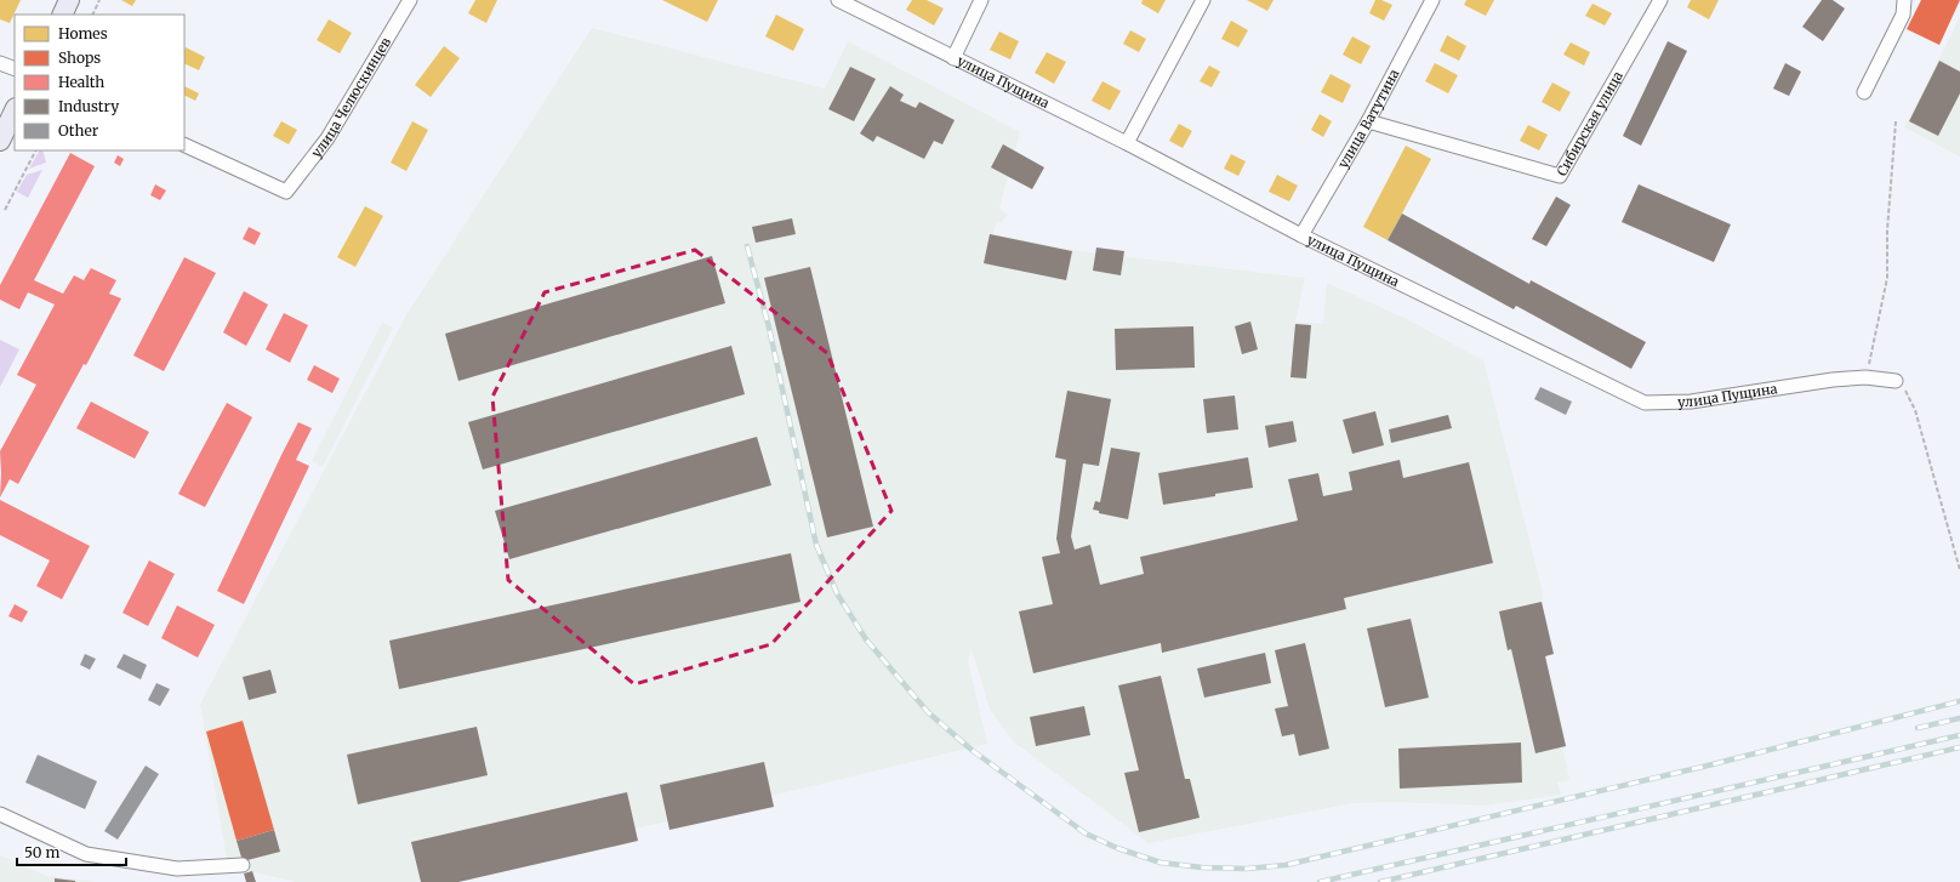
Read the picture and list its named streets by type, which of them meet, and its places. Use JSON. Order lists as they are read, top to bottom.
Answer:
{
  "streets": {
    "street": [
      "улица Пущина",
      "улица Челюскинцев",
      "улица Ватутина",
      "Сибирская улица"
    ]
  },
  "crossings": [
    ["улица Пущина", "улица Ватутина"],
    ["улица Ватутина", "Сибирская улица"]
  ],
  "legend": [
    "Homes",
    "Shops",
    "Health",
    "Industry",
    "Other"
  ],
  "scale_bar": "50 m"
}
